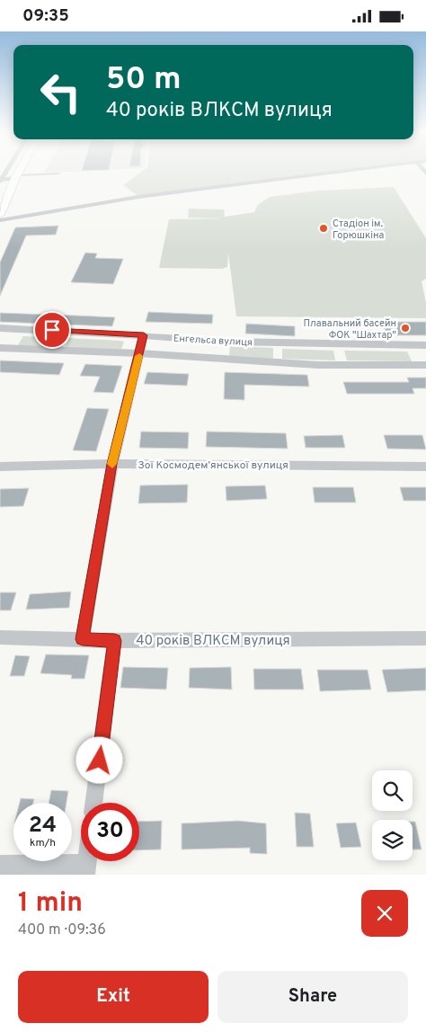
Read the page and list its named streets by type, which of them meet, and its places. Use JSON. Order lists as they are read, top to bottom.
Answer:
{
  "streets": {
    "street": ["Енгельса вулиця", "Зої Космодем’янської вулиця", "40 років ВЛКСМ вулиця"]
  },
  "places": ["Стадіон ім. Горюшкіна", "Плавальний басейн ФОК \"Шахтар\""],
  "page": {
    "status": "09:35",
    "turn": ["50 m", "40 років ВЛКСМ вулиця"],
    "speed": "24 km/h",
    "limit": "30",
    "heading": ["1 min", "400 m · 09:36"],
    "buttons": ["Exit", "Share"]
  }
}
